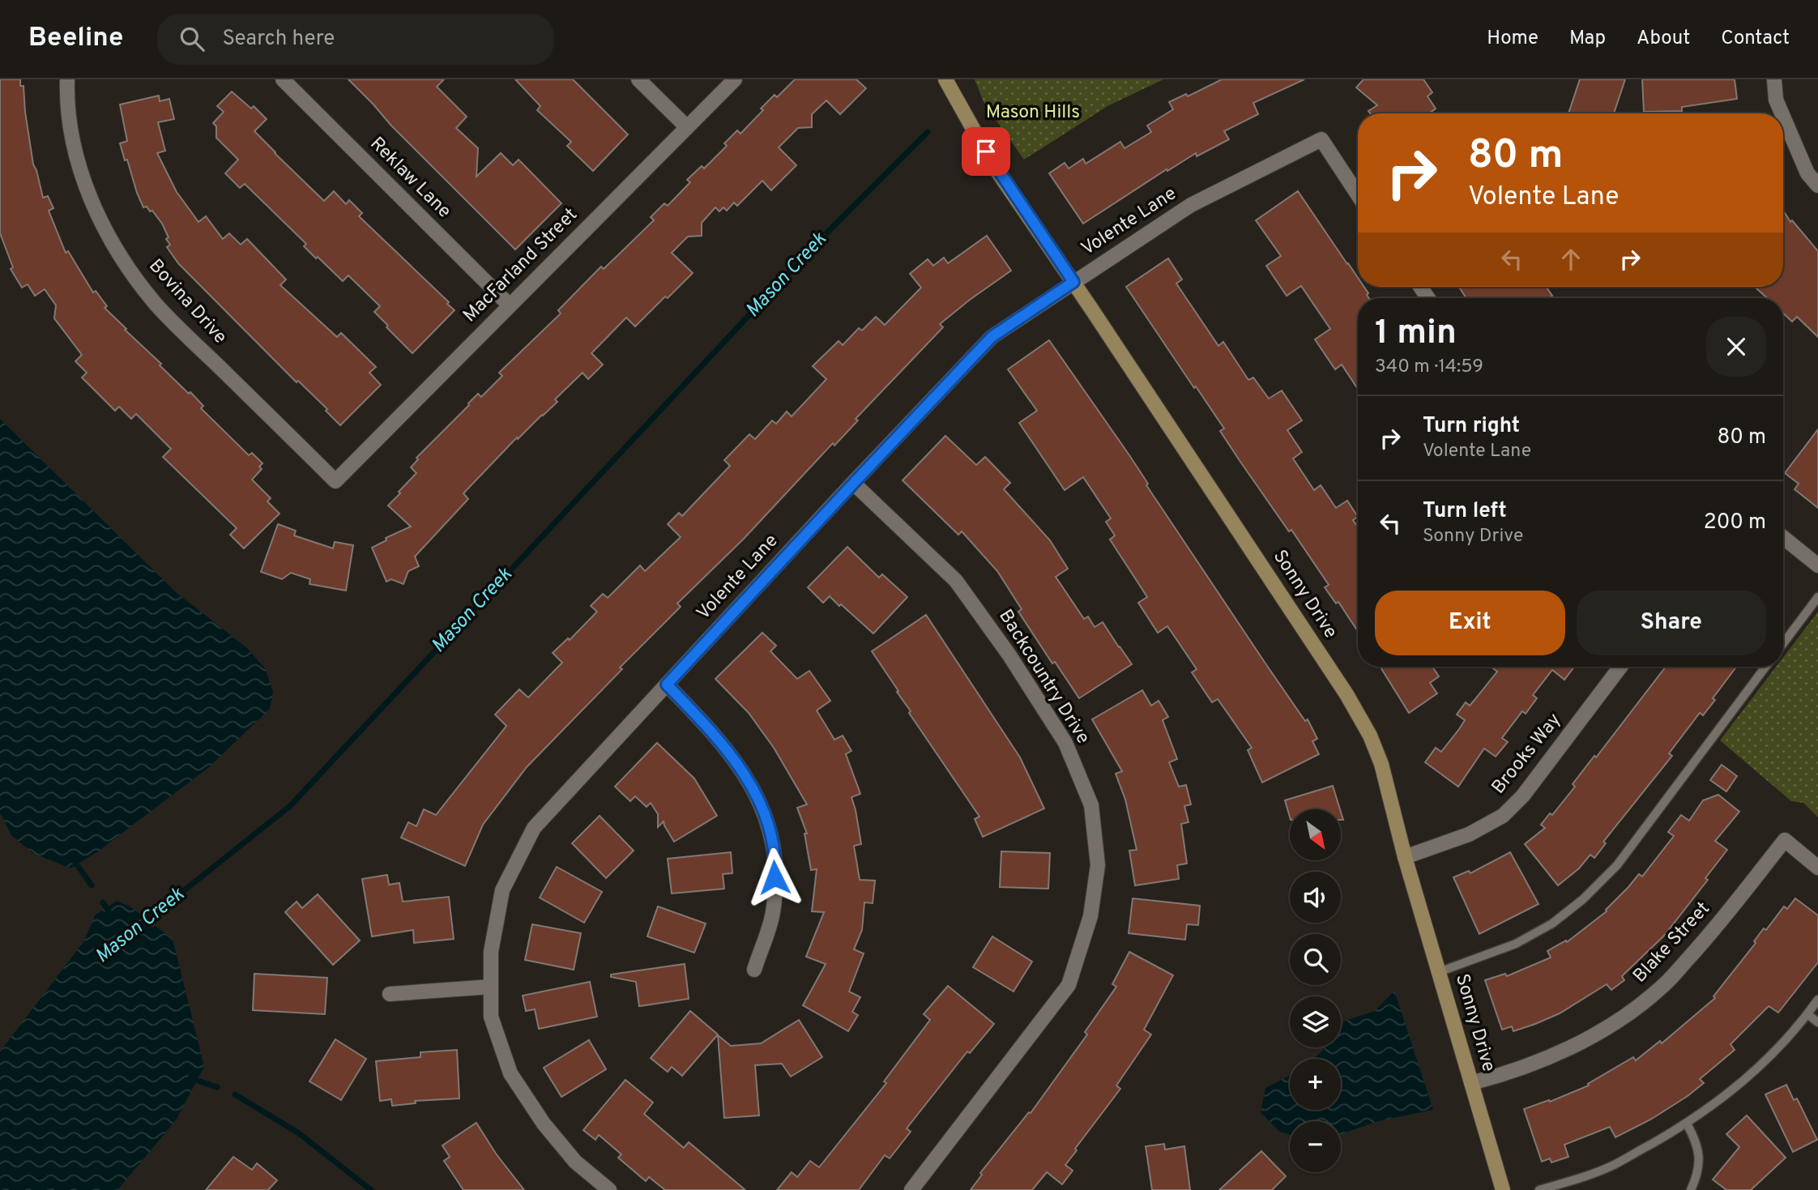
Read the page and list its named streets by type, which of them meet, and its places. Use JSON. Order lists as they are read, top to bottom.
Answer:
{
  "streets": {
    "street": [
      "Reklaw Lane",
      "Volente Lane",
      "MacFarland Street",
      "Bovina Drive",
      "Sonny Drive",
      "Backcountry Drive",
      "Brooks Way",
      "Blake Street"
    ]
  },
  "crossings": [
    ["Reklaw Lane", "MacFarland Street"],
    ["Volente Lane", "Sonny Drive"],
    ["Volente Lane", "Backcountry Drive"],
    ["MacFarland Street", "Bovina Drive"],
    ["Sonny Drive", "Brooks Way"],
    ["Sonny Drive", "Blake Street"]
  ],
  "water": ["Mason Creek"],
  "parks": ["Mason Hills"],
  "north": "bottom right",
  "page": {
    "header": "Beeline",
    "search": "Search here",
    "nav": [
      "Home",
      "Map",
      "About",
      "Contact"
    ],
    "turn": ["80 m", "Volente Lane"],
    "heading": ["1 min", "340 m · 14:59"],
    "list": [
      {
        "name": "Turn right",
        "note": "Volente Lane",
        "value": "80 m"
      },
      {
        "name": "Turn left",
        "note": "Sonny Drive",
        "value": "200 m"
      }
    ],
    "buttons": ["Exit", "Share"],
    "map_buttons": ["+", "−"]
  }
}
